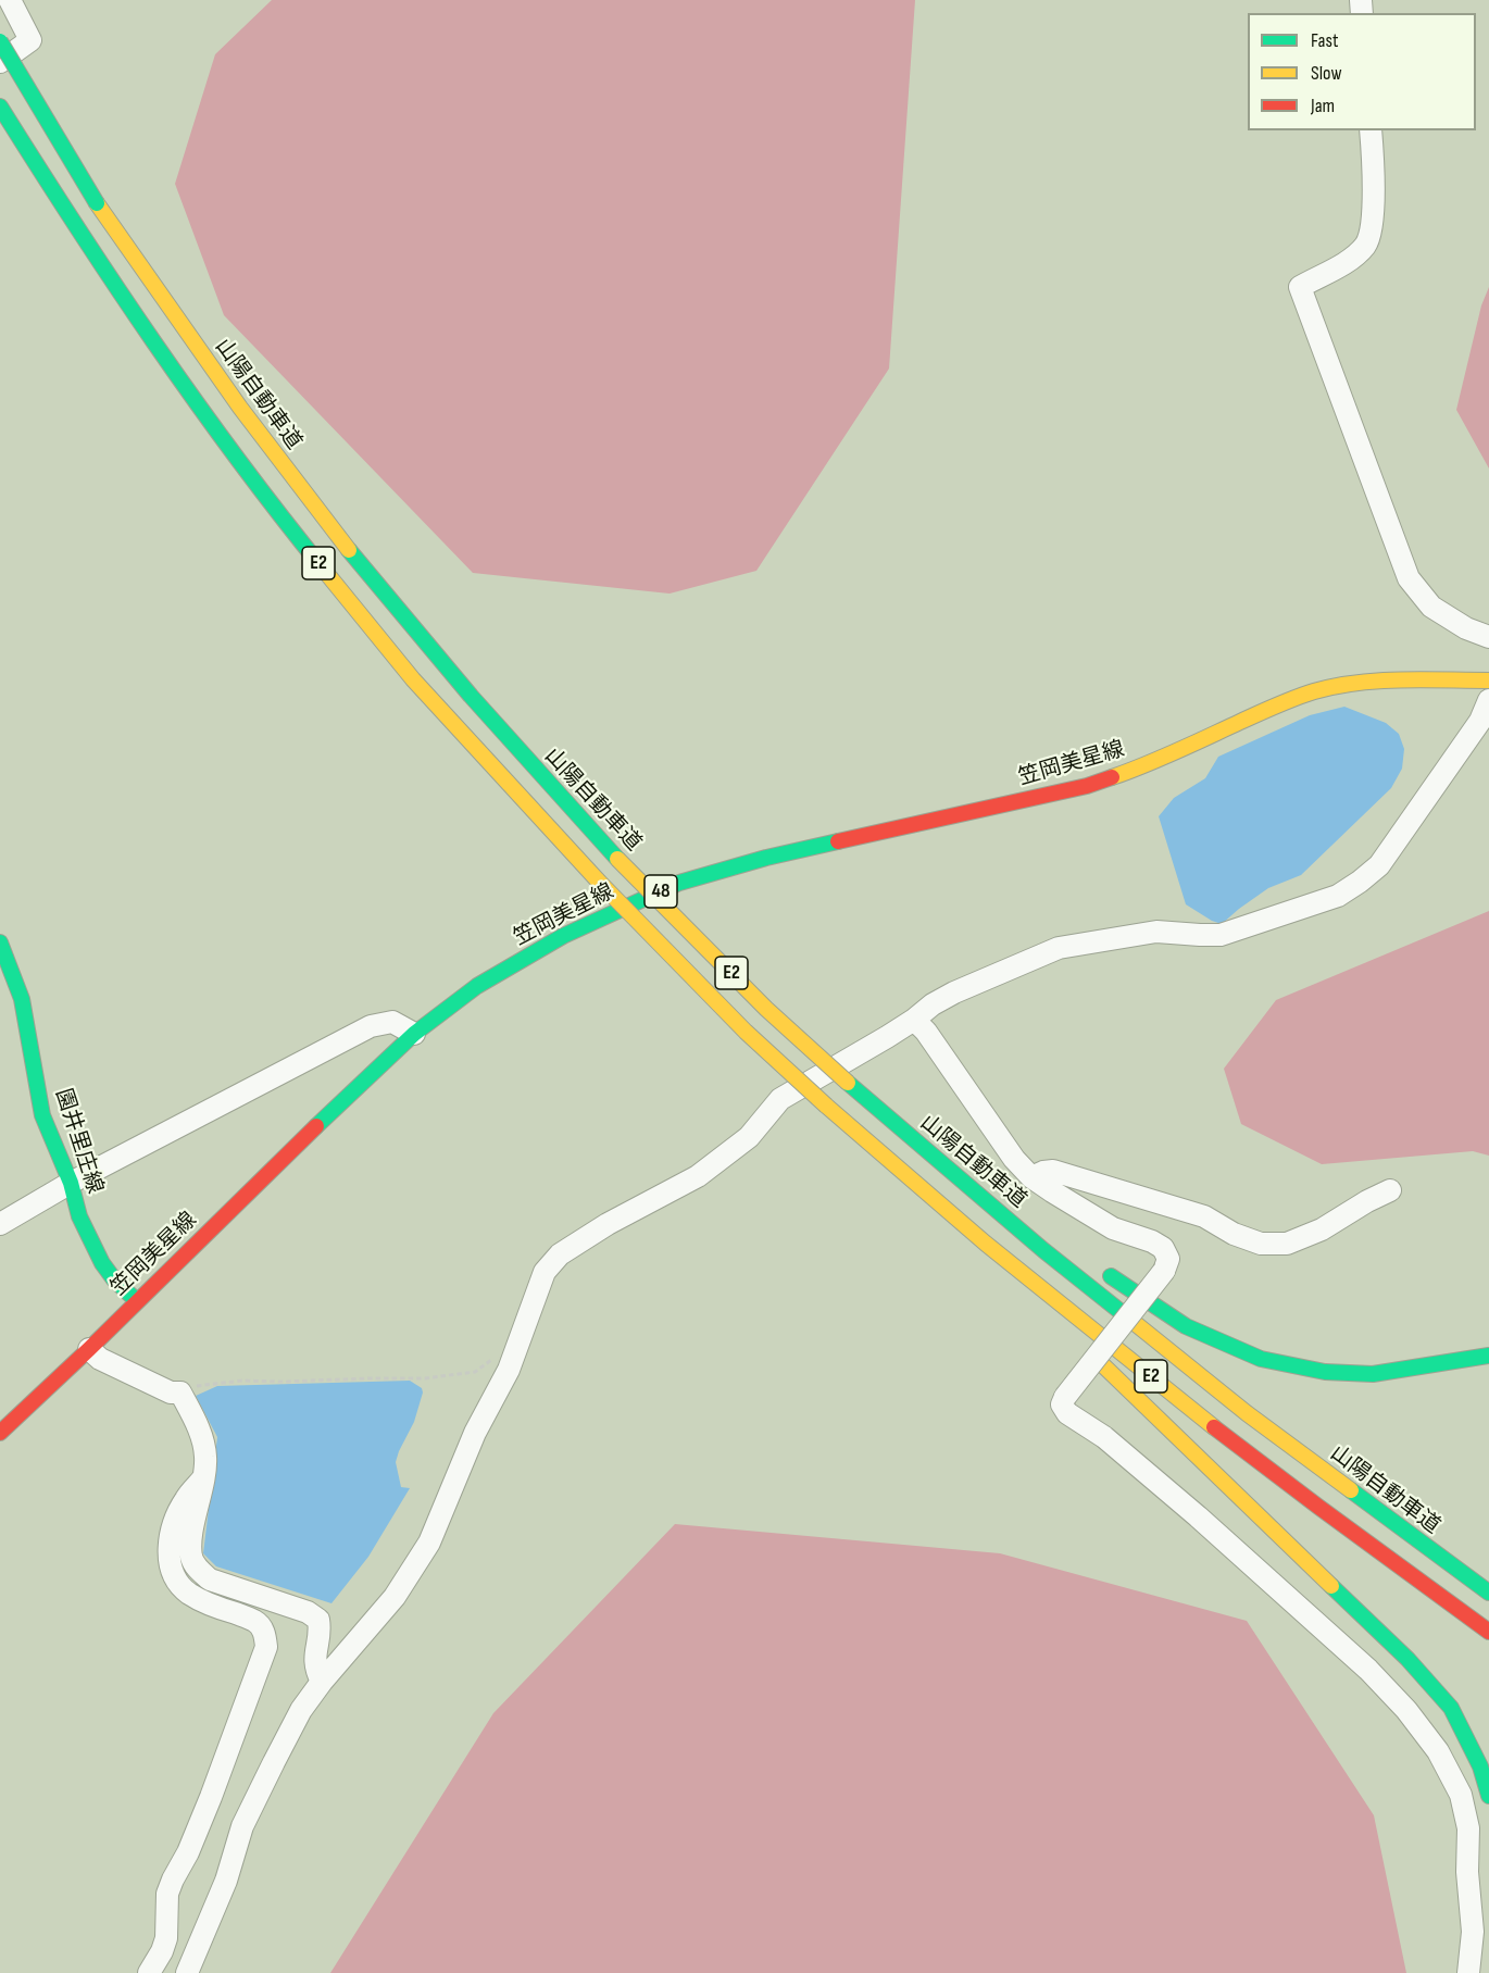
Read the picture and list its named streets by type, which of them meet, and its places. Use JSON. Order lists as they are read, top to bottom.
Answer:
{
  "streets": {
    "main road": [
      "山陽自動車道",
      "E2",
      "笠岡美星線",
      "48",
      "園井里庄線"
    ]
  },
  "crossings": [
    ["笠岡美星線", "園井里庄線"]
  ],
  "legend": ["Fast", "Slow", "Jam"]
}
